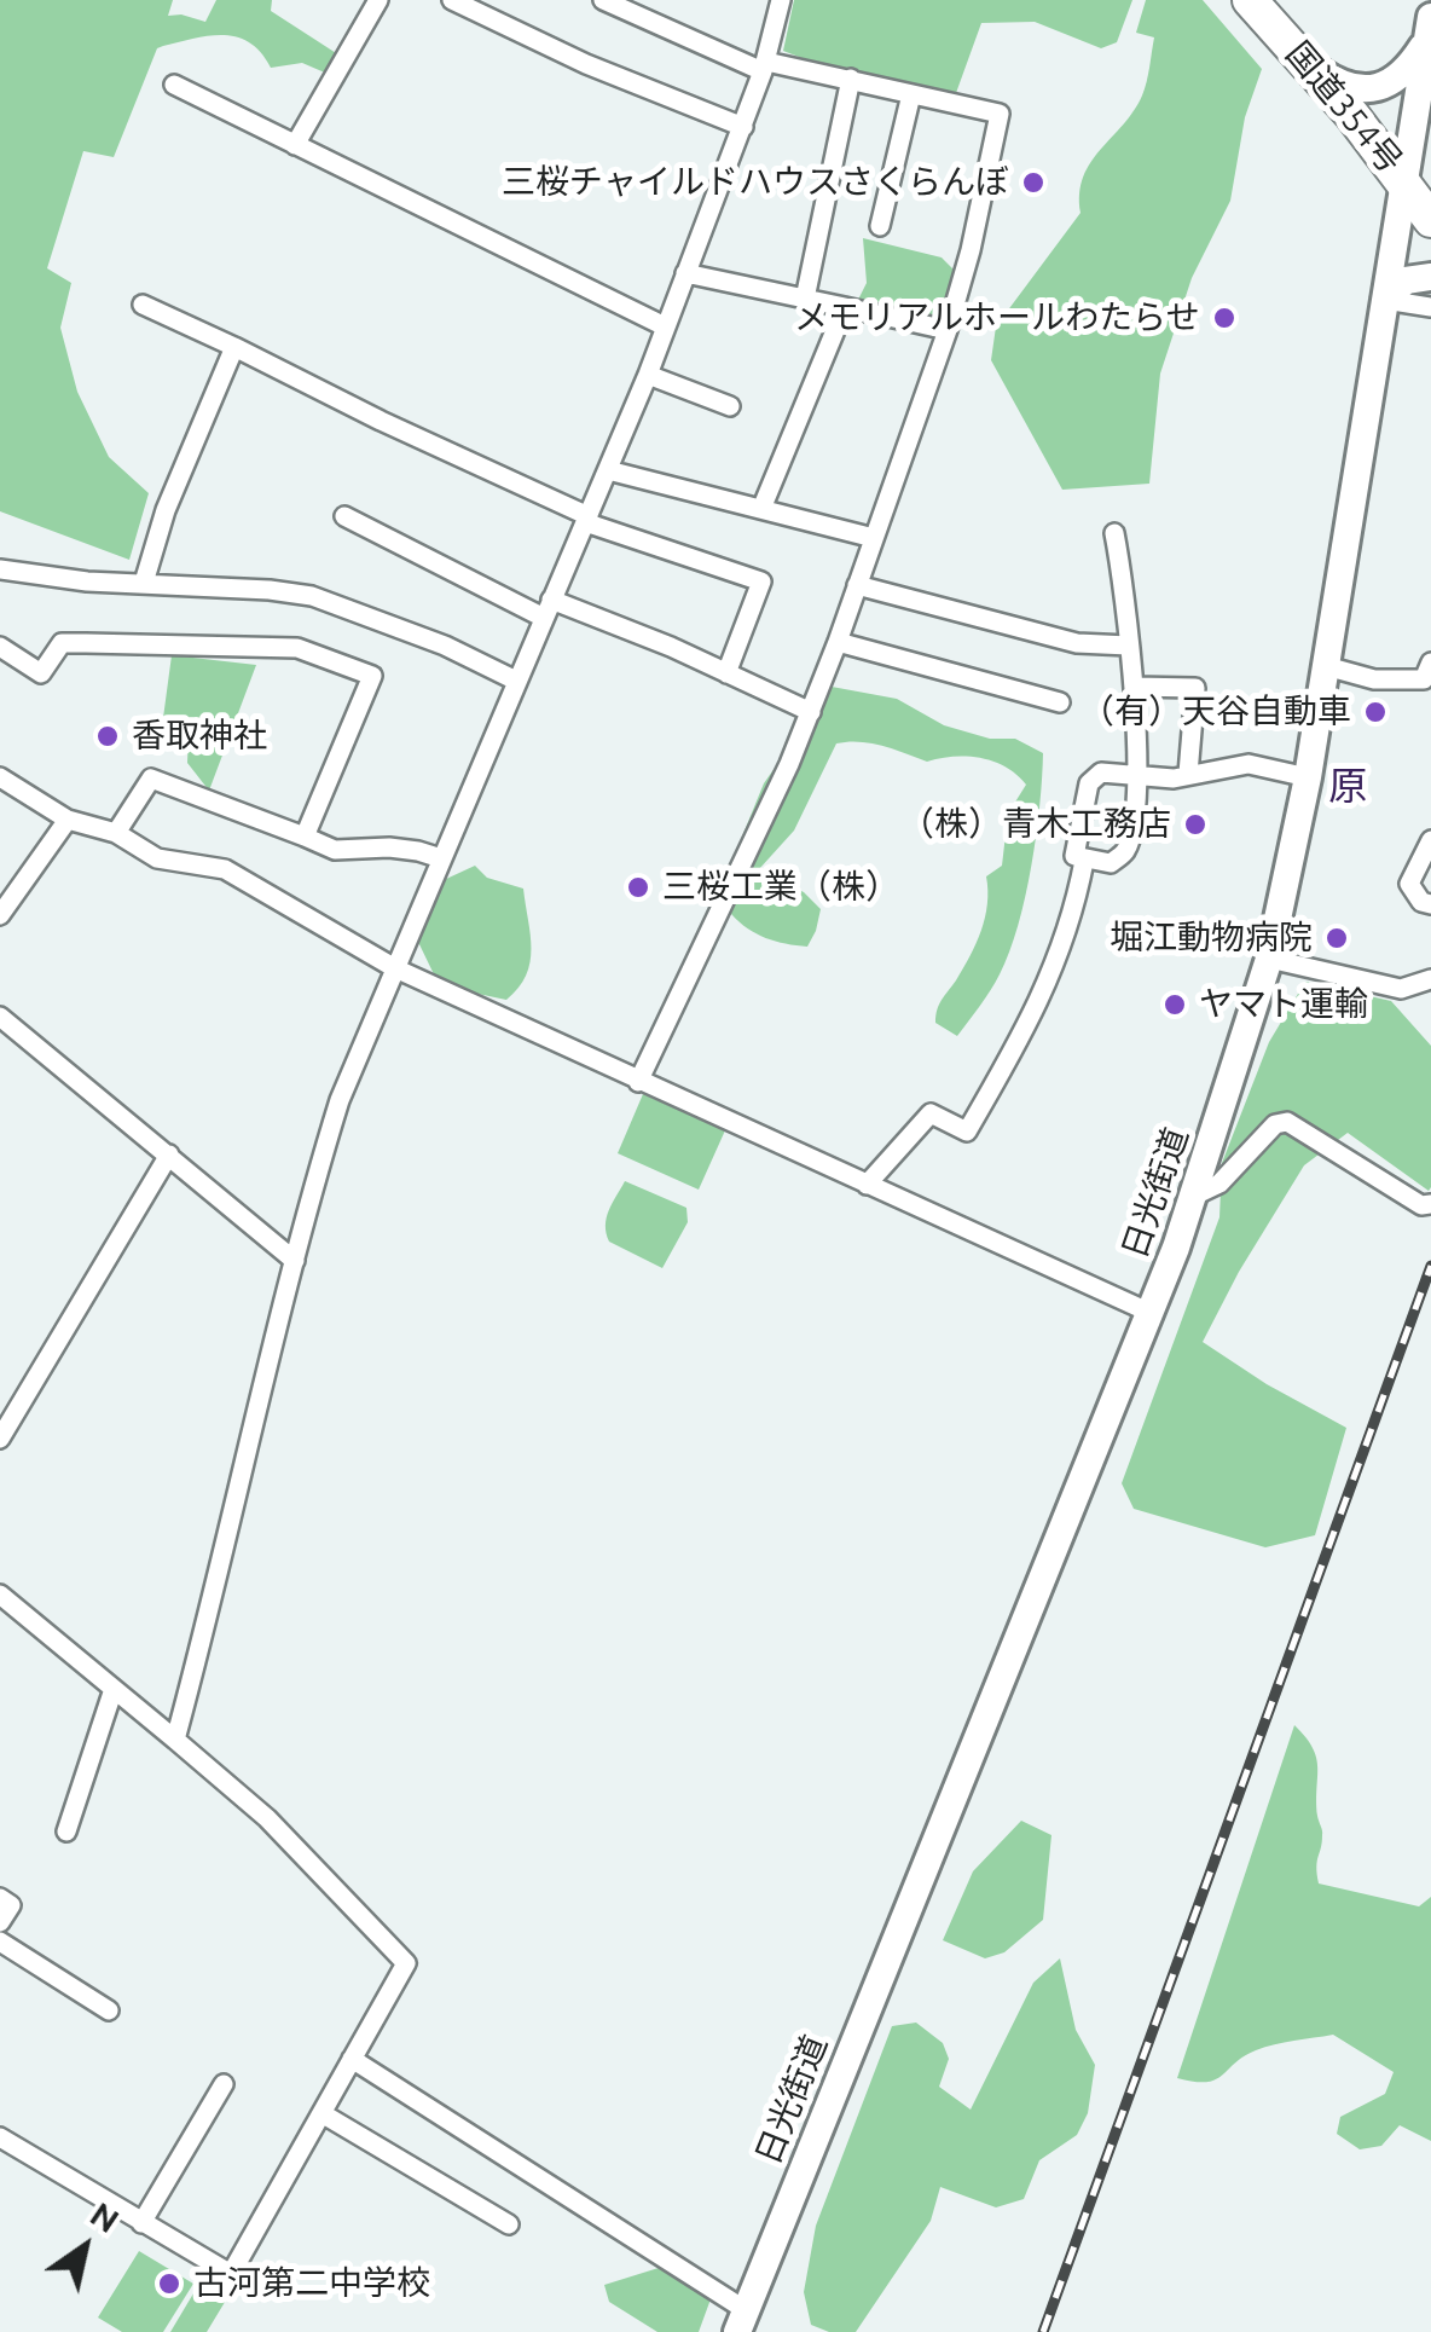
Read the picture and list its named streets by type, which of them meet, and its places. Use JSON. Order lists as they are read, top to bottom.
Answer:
{
  "streets": {
    "highway": ["国道354号"],
    "main road": ["日光街道"]
  },
  "crossings": [
    ["国道354号", "日光街道"]
  ],
  "districts": ["原"],
  "places": [
    "三桜チャイルドハウスさくらんぼ",
    "メモリアルホールわたらせ",
    "（有）天谷自動車",
    "香取神社",
    "（株）青木工務店",
    "三桜工業（株）",
    "堀江動物病院",
    "ヤマト運輸",
    "古河第二中学校"
  ],
  "north": "top right"
}
